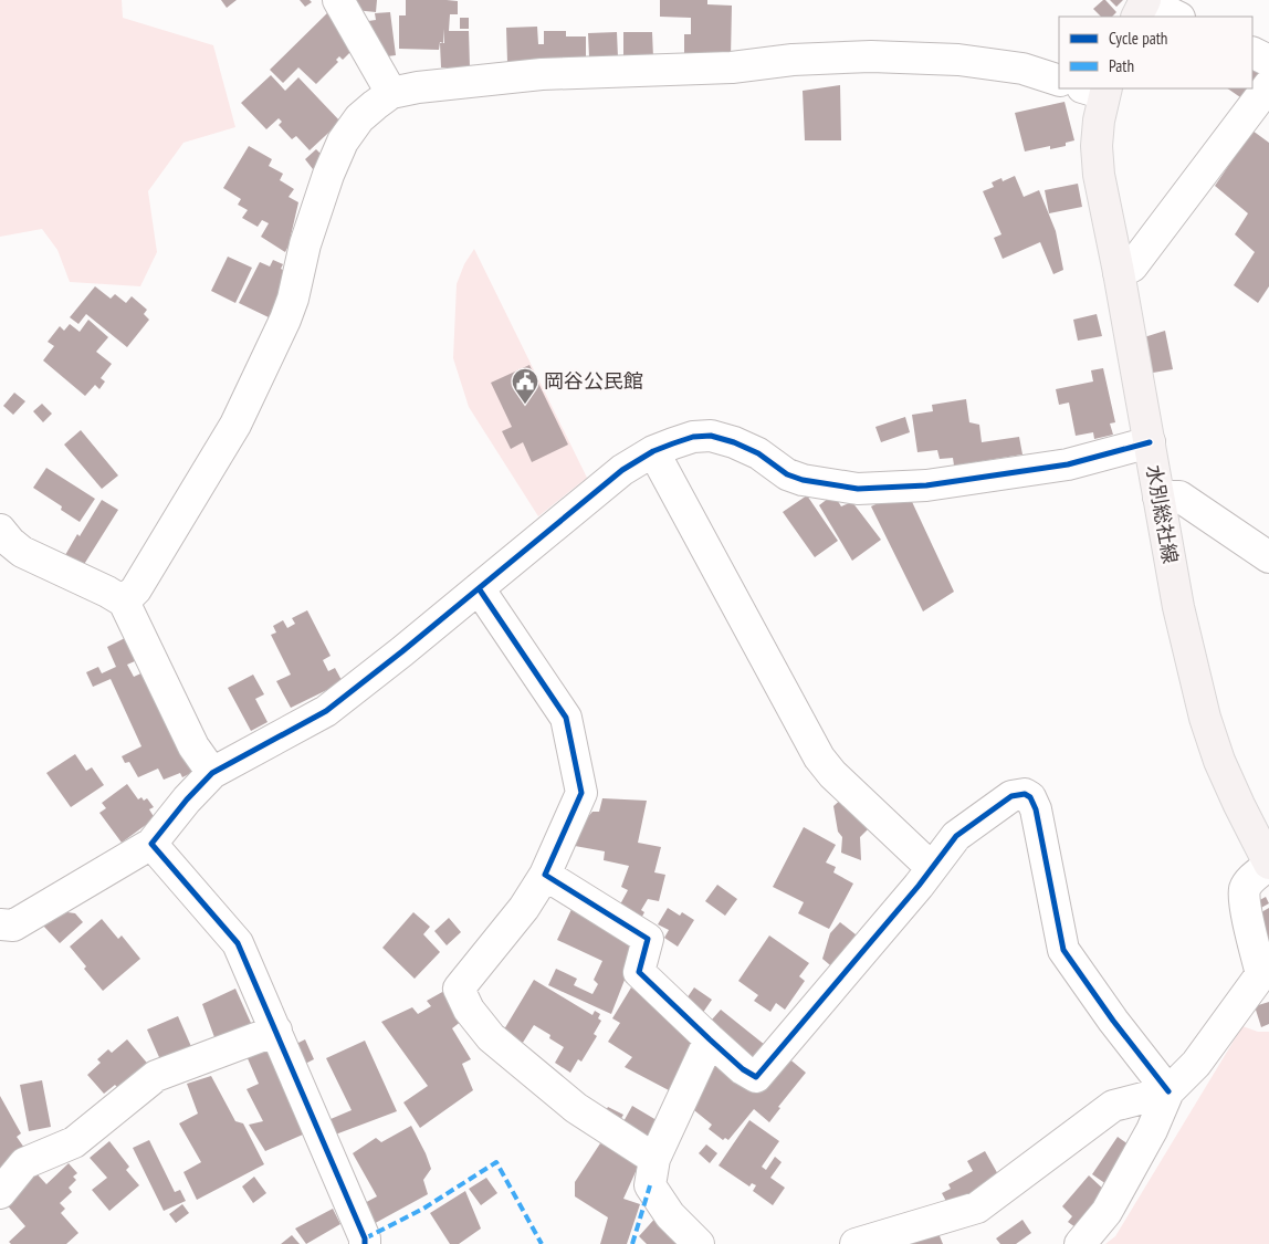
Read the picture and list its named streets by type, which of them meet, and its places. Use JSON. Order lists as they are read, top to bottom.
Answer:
{
  "streets": {
    "main road": ["水別総社線"]
  },
  "places": {
    "public building": ["岡谷公民館"]
  },
  "legend": ["Cycle path", "Path"]
}
